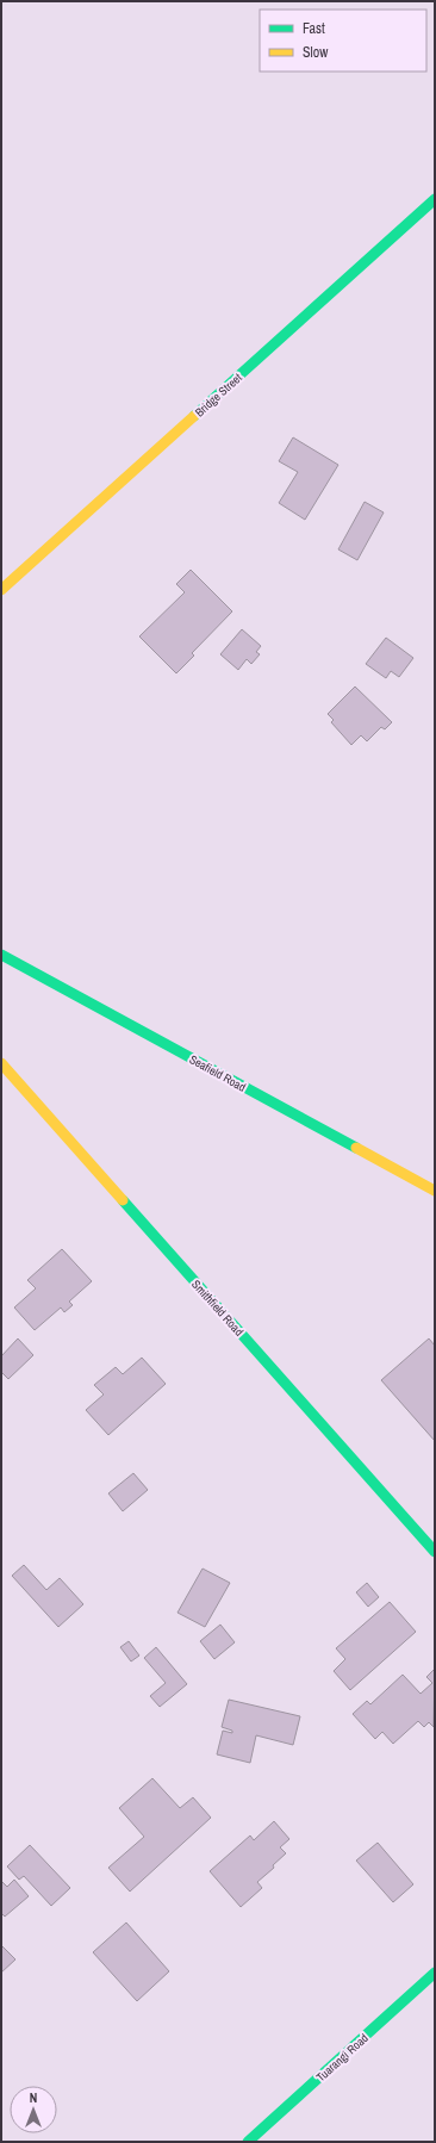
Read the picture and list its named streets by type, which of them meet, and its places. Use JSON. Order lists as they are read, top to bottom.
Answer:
{
  "streets": {
    "street": [
      "Bridge Street",
      "Seafield Road",
      "Smithfield Road",
      "Tuarangi Road"
    ]
  },
  "legend": ["Fast", "Slow"],
  "north": "top"
}
